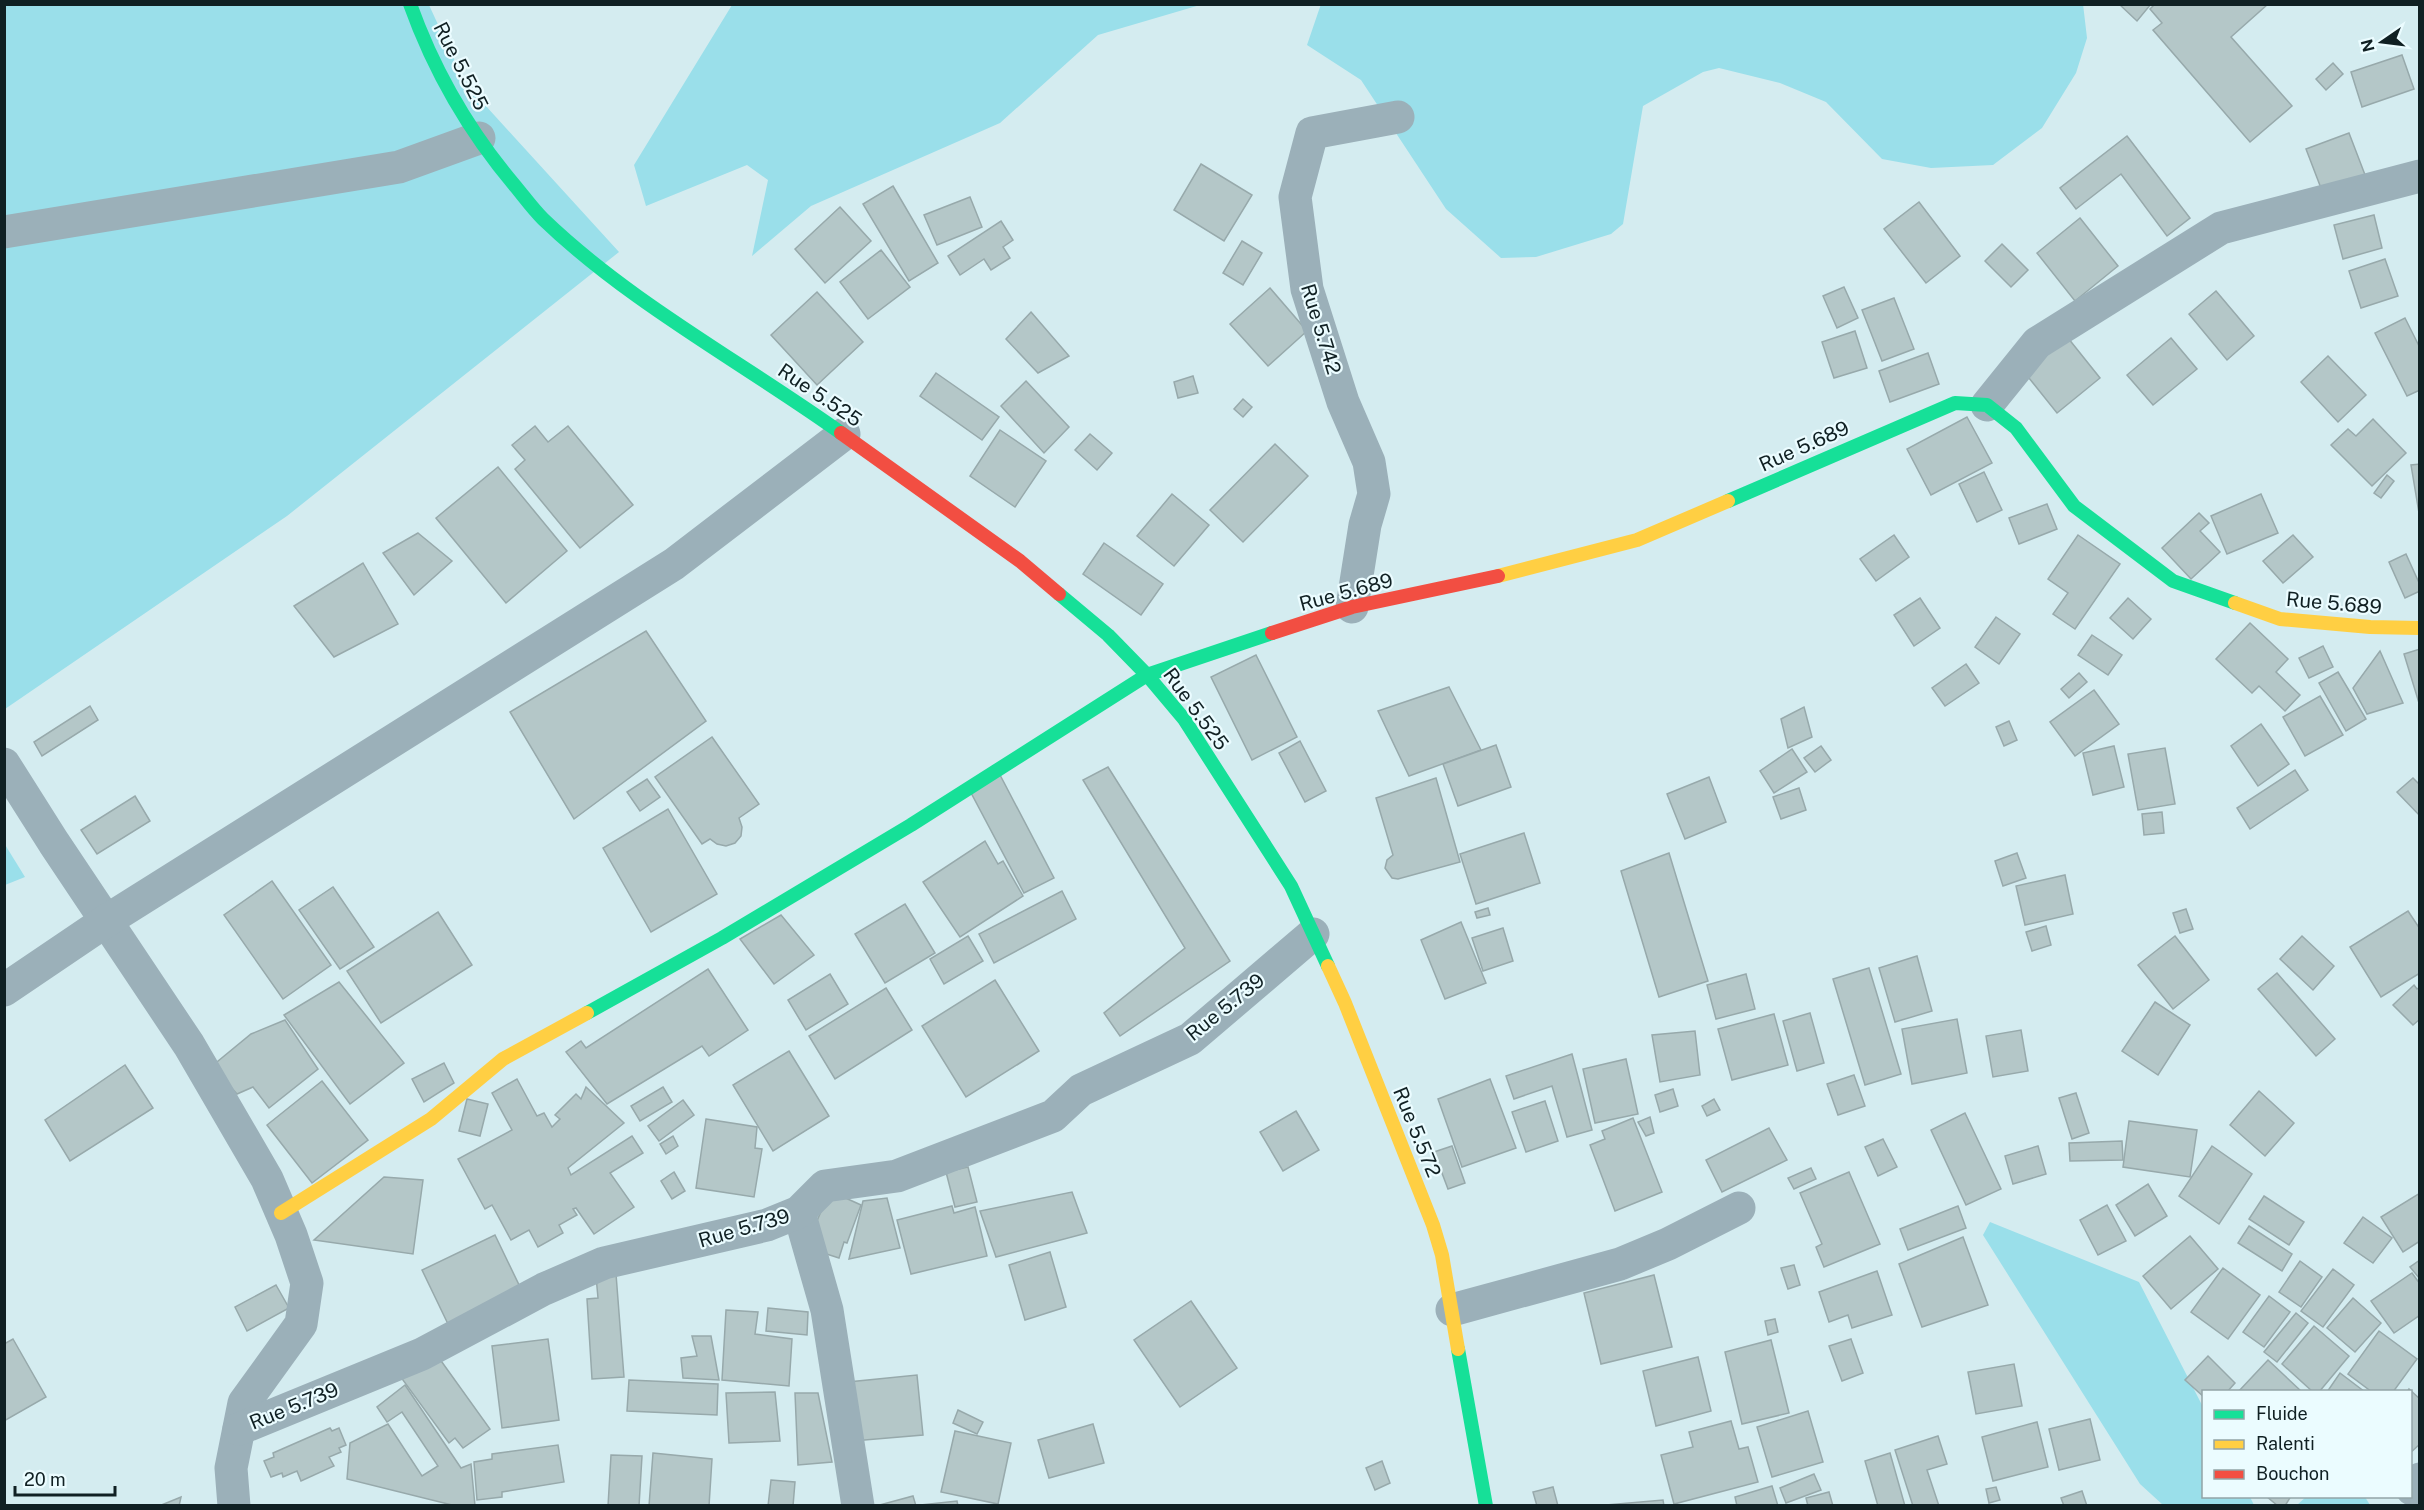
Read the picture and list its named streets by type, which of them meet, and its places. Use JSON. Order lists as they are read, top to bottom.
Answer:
{
  "streets": {
    "street": [
      "Rue 5.525",
      "Rue 5.742",
      "Rue 5.689",
      "Rue 5.739",
      "Rue 5.572"
    ]
  },
  "crossings": [
    ["Rue 5.525", "Rue 5.689"],
    ["Rue 5.525", "Rue 5.572"],
    ["Rue 5.742", "Rue 5.689"],
    ["Rue 5.739", "Rue 5.572"]
  ],
  "legend": ["Fluide", "Ralenti", "Bouchon"],
  "scale_bar": "20 m",
  "north": "left"
}
